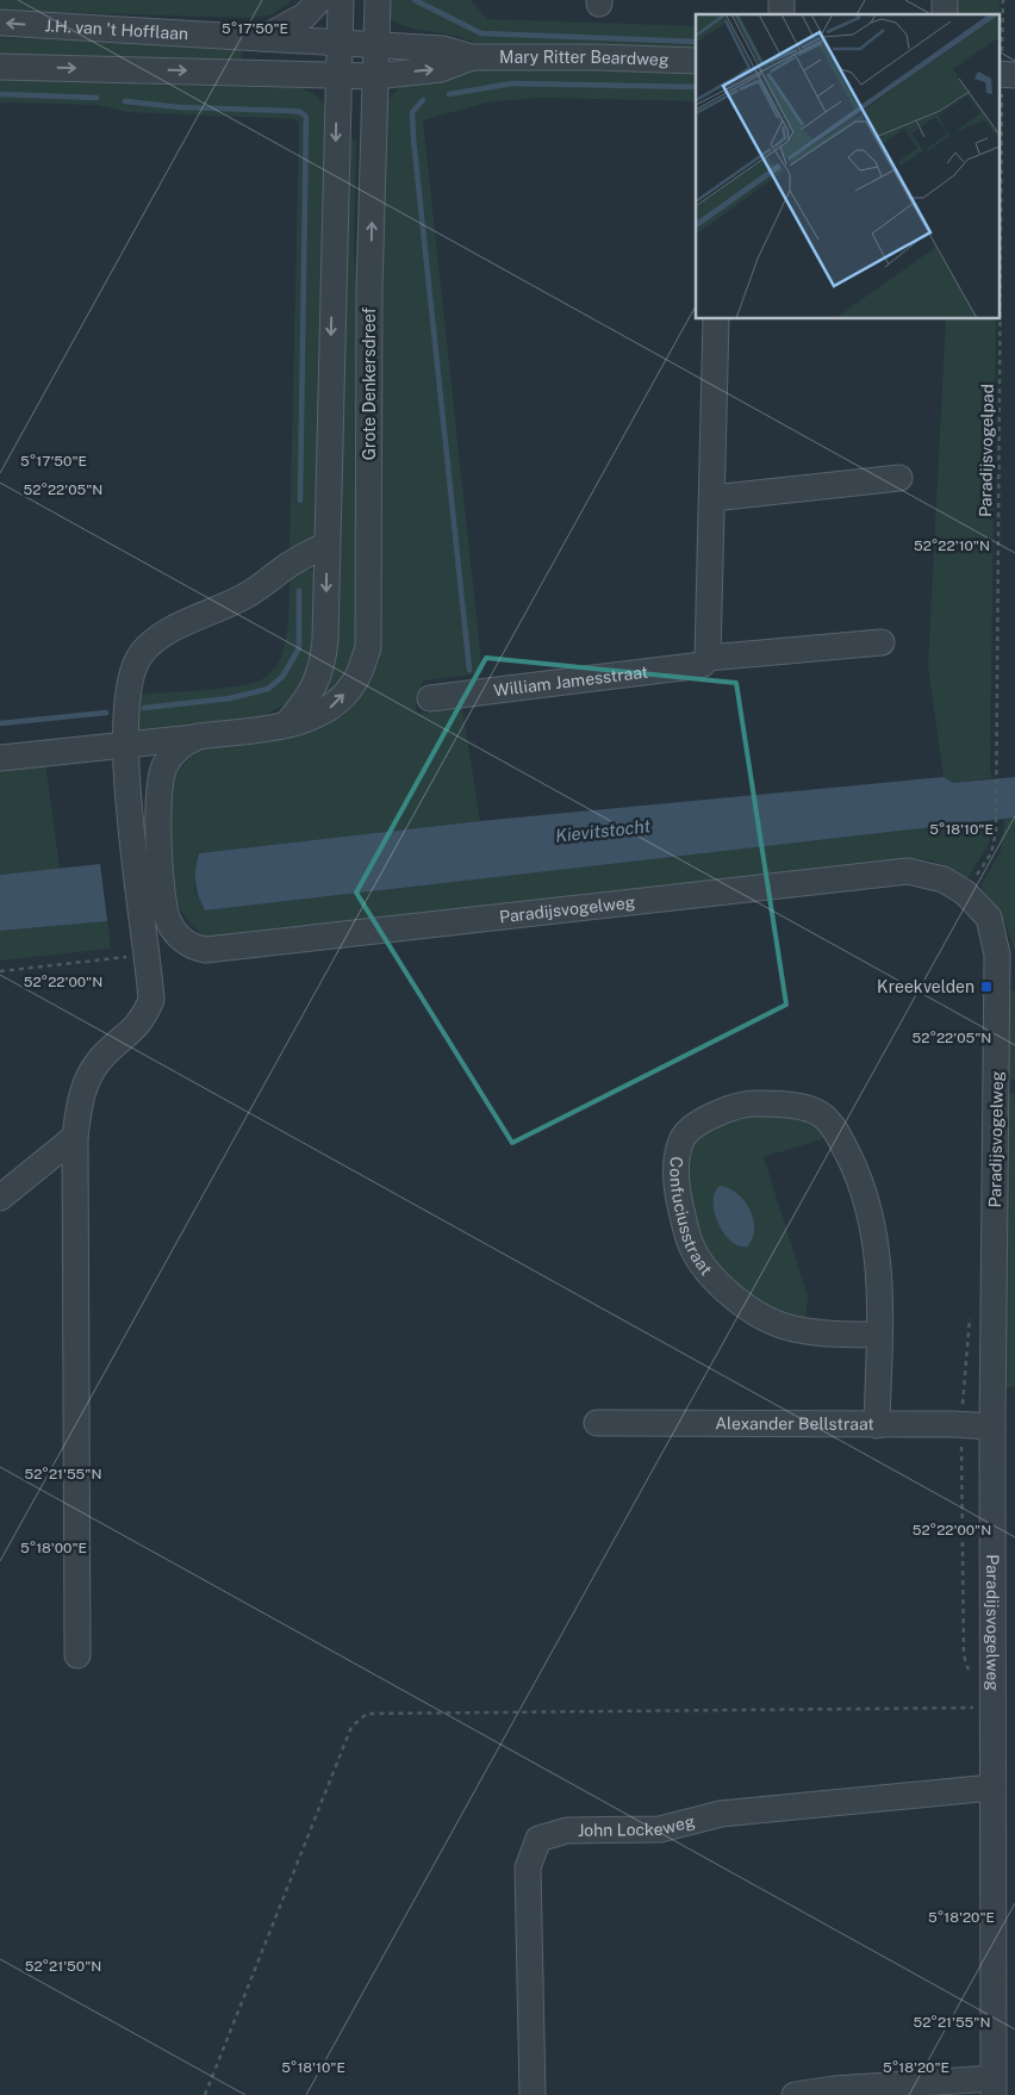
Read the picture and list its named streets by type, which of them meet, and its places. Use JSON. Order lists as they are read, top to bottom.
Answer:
{
  "streets": {
    "street": [
      "J.H. van 't Hofflaan",
      "Mary Ritter Beardweg",
      "Grote Denkersdreef",
      "William Jamesstraat",
      "Paradijsvogelweg",
      "Confuciusstraat",
      "Alexander Bellstraat",
      "John Lockeweg"
    ],
    "path": ["Paradijsvogelpad"]
  },
  "crossings": [
    ["J.H. van 't Hofflaan", "Mary Ritter Beardweg"],
    ["J.H. van 't Hofflaan", "Grote Denkersdreef"],
    ["Mary Ritter Beardweg", "Grote Denkersdreef"],
    ["Grote Denkersdreef", "Paradijsvogelweg"],
    ["Paradijsvogelpad", "Paradijsvogelweg"],
    ["Paradijsvogelweg", "Alexander Bellstraat"],
    ["Paradijsvogelweg", "John Lockeweg"],
    ["Confuciusstraat", "Alexander Bellstraat"]
  ],
  "water": ["Kievitstocht"],
  "places": {
    "transit": ["Kreekvelden"]
  },
  "coordinates": [
    "5°17'50\"E",
    "52°22'05\"N",
    "52°22'10\"N",
    "5°18'10\"E",
    "52°22'00\"N",
    "52°21'55\"N",
    "5°18'00\"E",
    "5°18'20\"E",
    "52°21'50\"N"
  ]
}
